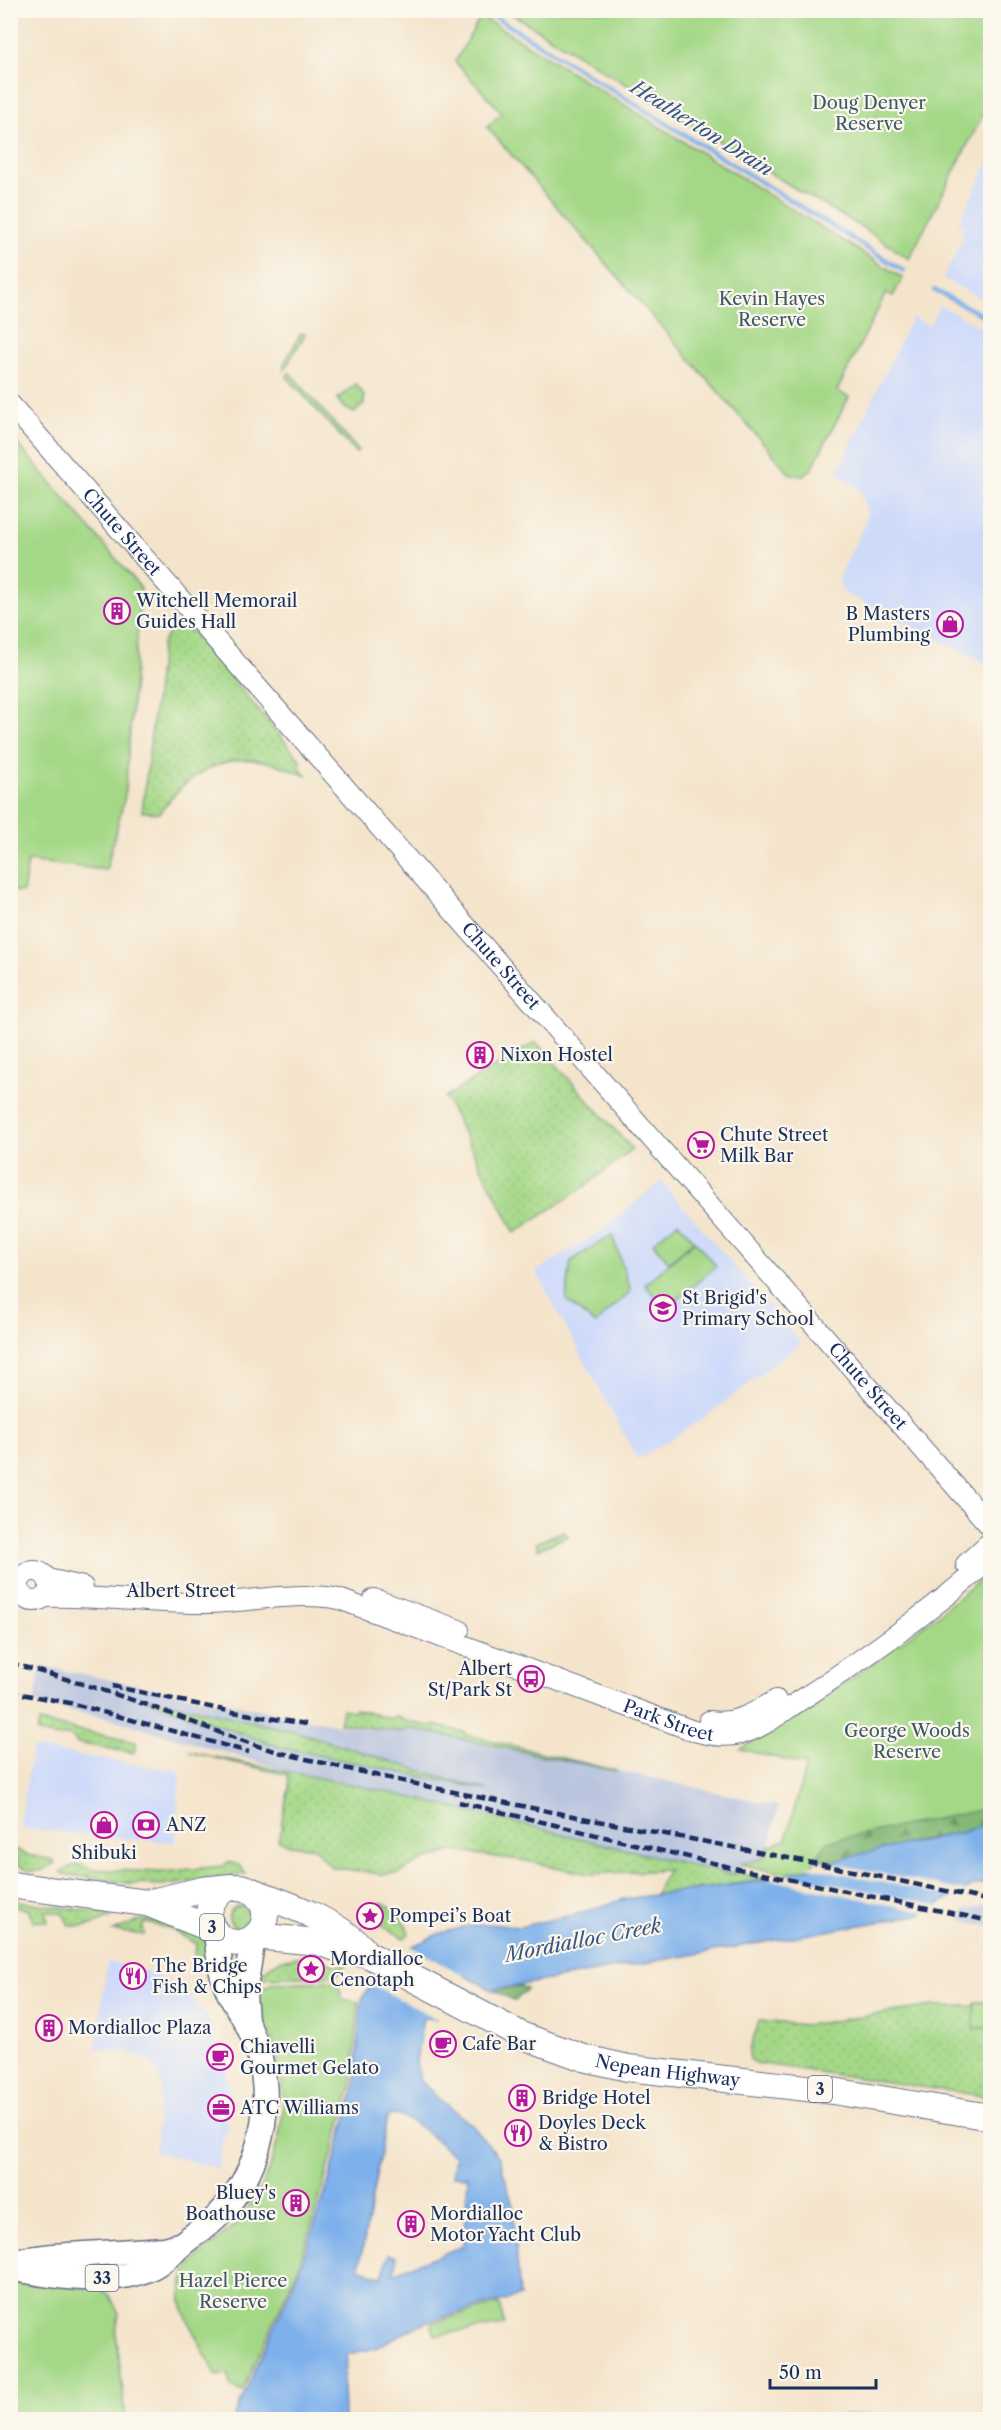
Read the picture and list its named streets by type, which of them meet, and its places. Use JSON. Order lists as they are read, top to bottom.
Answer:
{
  "streets": {
    "highway": ["3", "Nepean Highway"],
    "main road": ["33"],
    "street": ["Chute Street", "Albert Street", "Park Street"]
  },
  "crossings": [
    ["Albert Street", "Park Street"],
    ["3", "Nepean Highway"],
    ["3", "33"]
  ],
  "water": ["Heatherton Drain", "Mordialloc Creek"],
  "parks": [
    "Doug Denyer Reserve",
    "Kevin Hayes Reserve",
    "George Woods Reserve",
    "Hazel Pierce Reserve"
  ],
  "places": {
    "building": [
      "Witchell Memorail Guides Hall",
      "Nixon Hostel",
      "Mordialloc Plaza",
      "Bridge Hotel",
      "Bluey's Boathouse",
      "Mordialloc Motor Yacht Club"
    ],
    "shop": ["B Masters Plumbing", "Shibuki"],
    "supermarket": ["Chute Street Milk Bar"],
    "school or university": ["St Brigid's Primary School"],
    "bus stop": ["Albert St/Park St"],
    "bank": ["ANZ"],
    "place": ["Pompei’s Boat", "Mordialloc Cenotaph"],
    "restaurant": ["The Bridge Fish & Chips", "Doyles Deck & Bistro"],
    "cafe": ["Cafe Bar", "Chiavelli Gourmet Gelato"],
    "office": ["ATC Williams"]
  },
  "scale_bar": "50 m"
}
